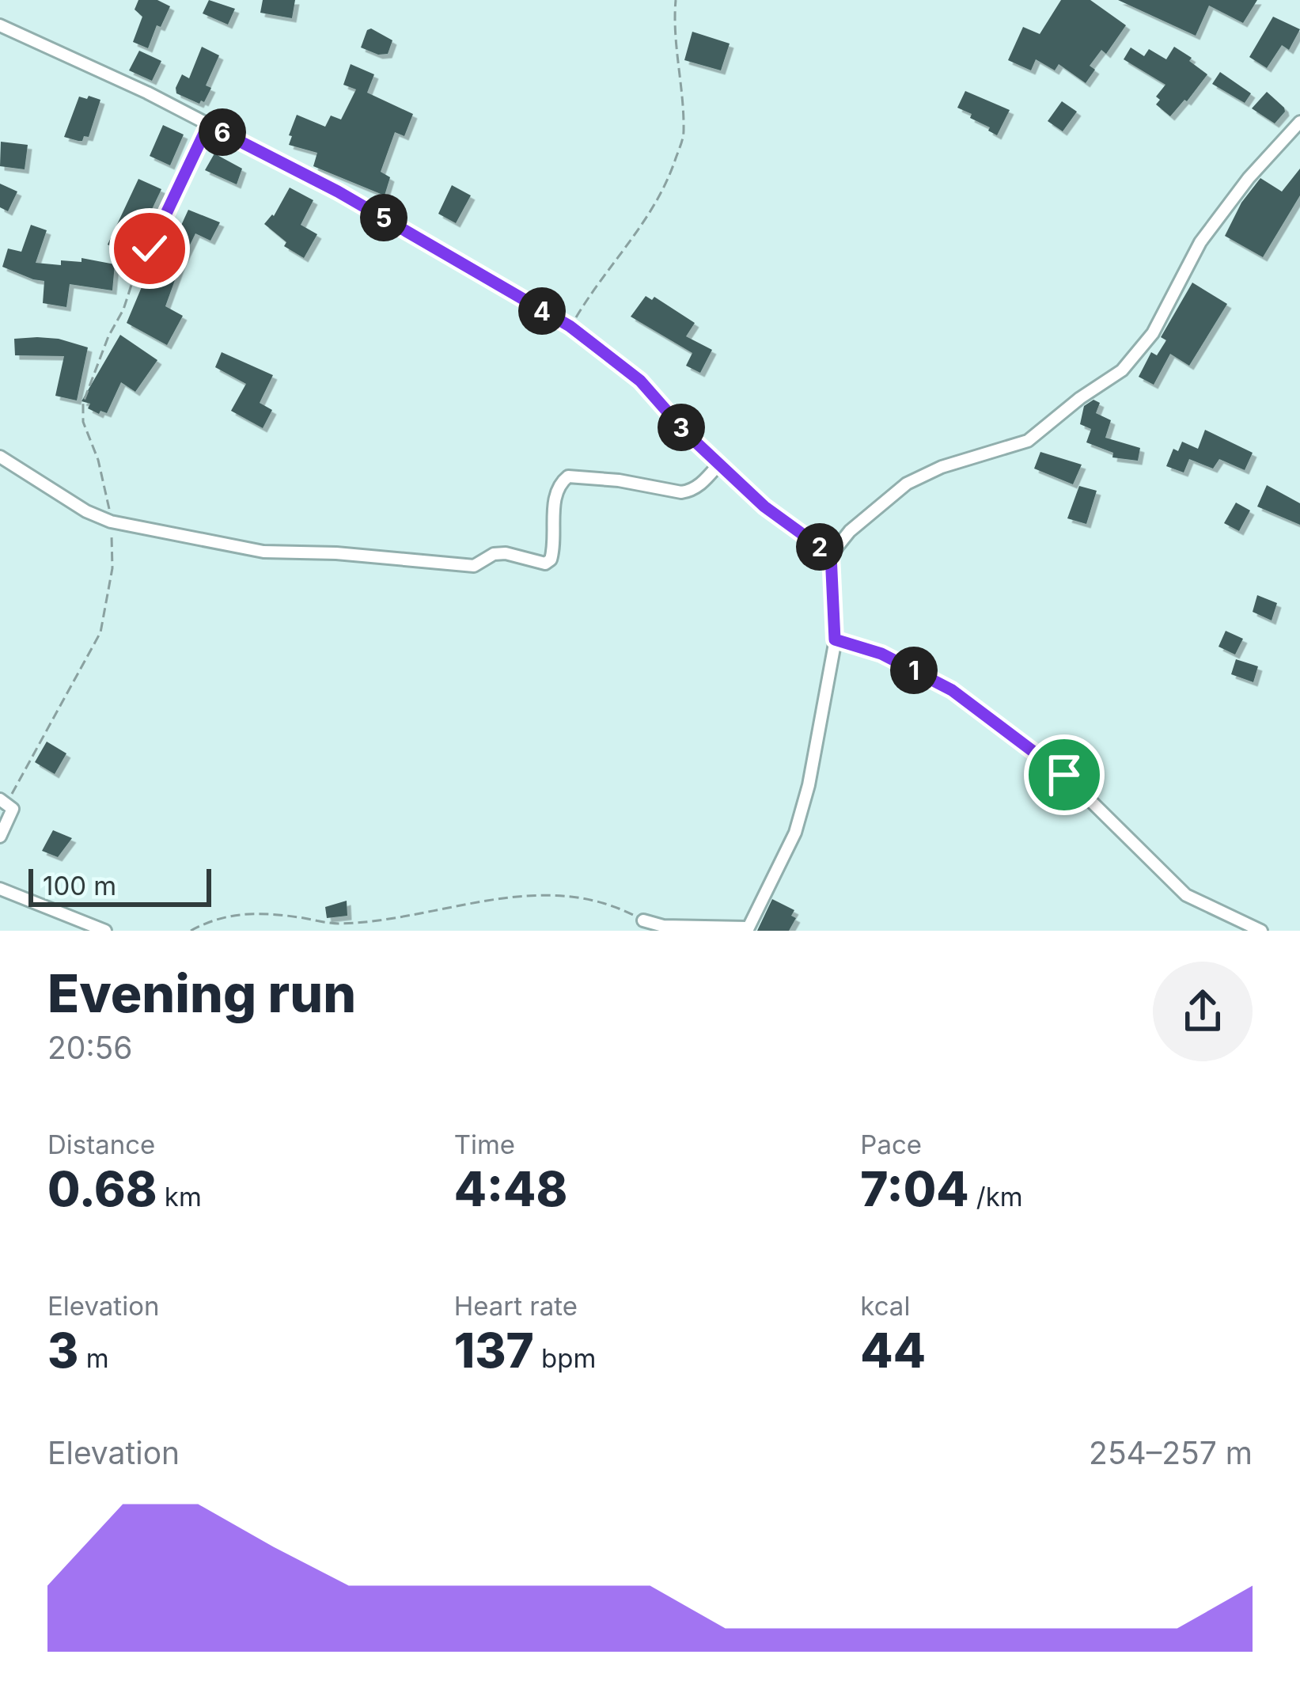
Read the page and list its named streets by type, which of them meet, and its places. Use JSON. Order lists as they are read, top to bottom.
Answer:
{
  "scale_bar": "100 m",
  "page": {
    "pins": [
      "6",
      "5",
      "4",
      "3",
      "2",
      "1"
    ],
    "scale": "100 m",
    "heading": ["Evening run", "20:56"],
    "stats": [
      ["Distance", "0.68 km"],
      ["Time", "4:48"],
      ["Pace", "7:04 /km"],
      ["Elevation", "3 m"],
      ["Heart rate", "137 bpm"],
      ["kcal", "44"]
    ],
    "chart": ["Elevation", "254–257 m"]
  }
}
